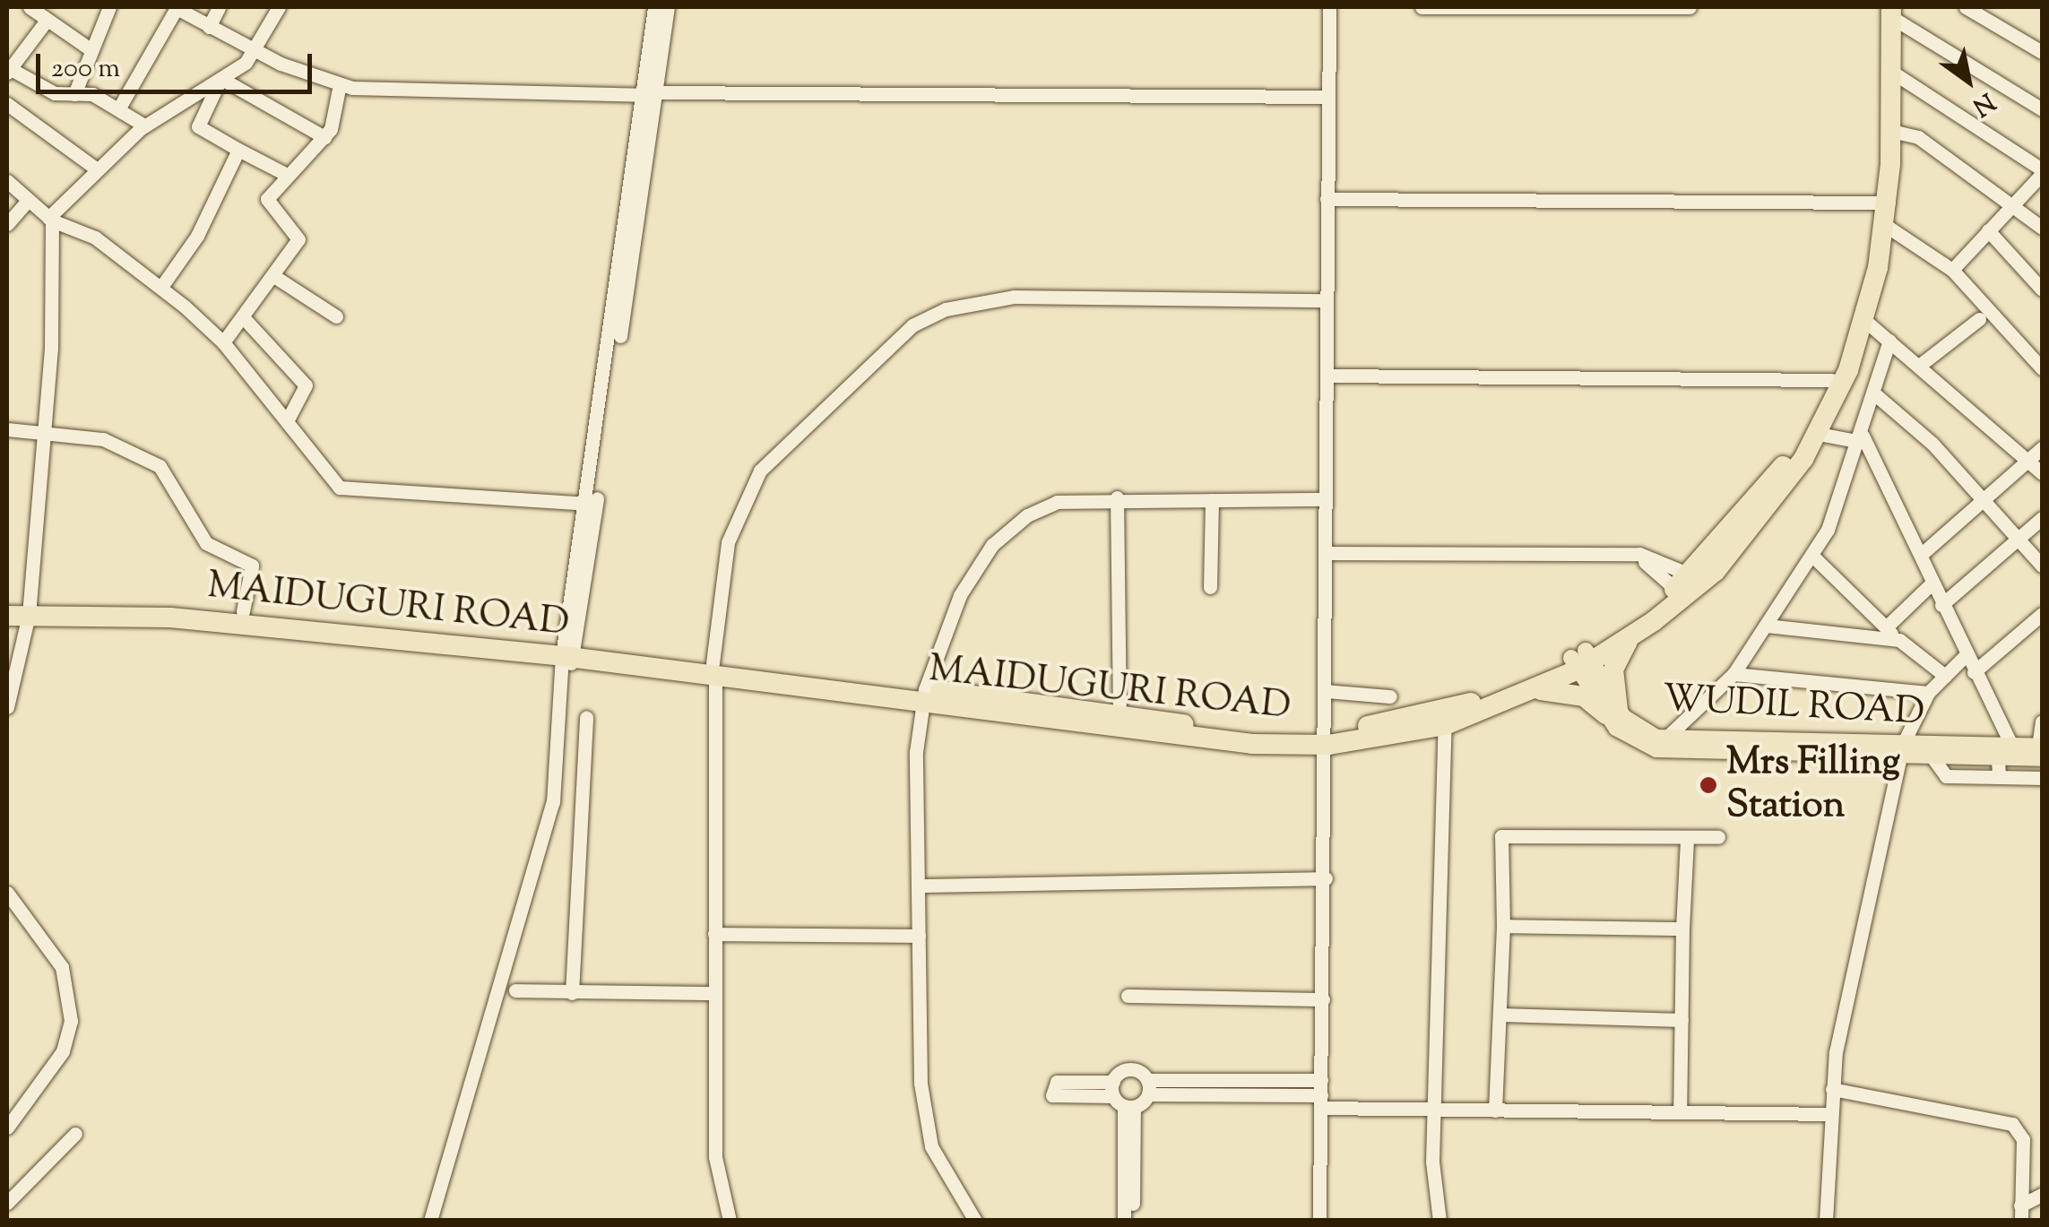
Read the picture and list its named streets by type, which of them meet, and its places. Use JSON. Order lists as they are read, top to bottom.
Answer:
{
  "streets": {
    "highway": ["MAIDUGURI ROAD"],
    "main road": ["WUDIL ROAD"]
  },
  "crossings": [
    ["MAIDUGURI ROAD", "WUDIL ROAD"]
  ],
  "places": ["Mrs Filling Station"],
  "scale_bar": "200 m",
  "north": "bottom right"
}
